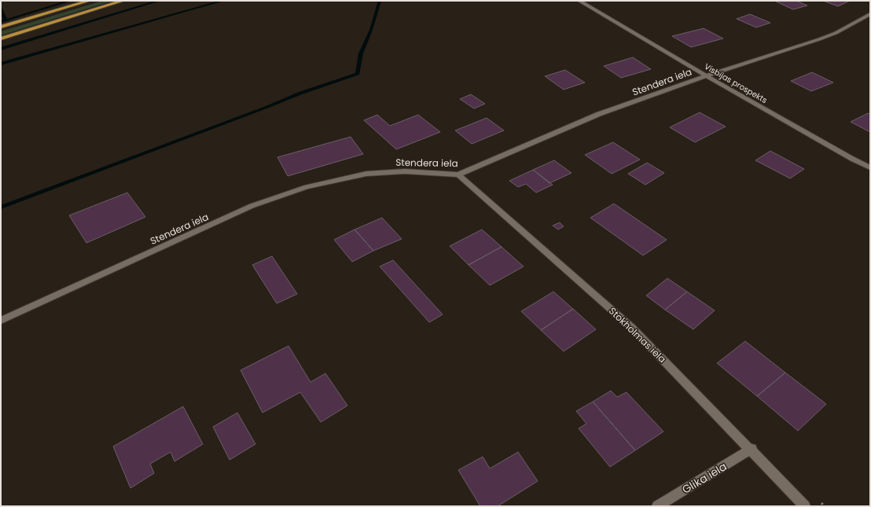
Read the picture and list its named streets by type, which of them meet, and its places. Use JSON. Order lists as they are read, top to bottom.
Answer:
{
  "streets": {
    "street": [
      "Stendera iela",
      "Visbijas prospekts",
      "Stokholmas iela",
      "Glika iela"
    ]
  },
  "crossings": [
    ["Stendera iela", "Visbijas prospekts"],
    ["Stendera iela", "Stokholmas iela"],
    ["Stokholmas iela", "Glika iela"]
  ]
}
